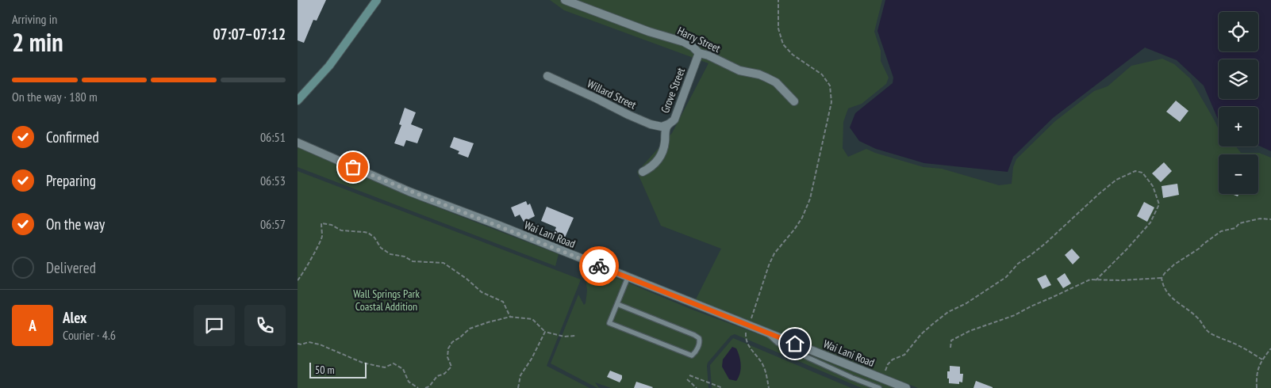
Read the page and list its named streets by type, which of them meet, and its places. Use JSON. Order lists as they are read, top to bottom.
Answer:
{
  "streets": {
    "street": [
      "Harry Street",
      "Grove Street",
      "Willard Street",
      "Wai Lani Road"
    ]
  },
  "crossings": [
    ["Harry Street", "Grove Street"],
    ["Grove Street", "Willard Street"]
  ],
  "parks": ["Wall Springs Park Coastal Addition"],
  "scale_bar": "50 m",
  "page": {
    "heading": ["2 min", "Arriving in", "07:07–07:12"],
    "panel": ["Alex", "Courier · 4.6"],
    "map_buttons": ["+", "−"],
    "bar": "On the way · 180 m",
    "list": [
      ["Confirmed", "06:51"],
      ["Preparing", "06:53"],
      ["On the way", "06:57"],
      "Delivered"
    ],
    "round": "A",
    "scale": "50 m"
  }
}
